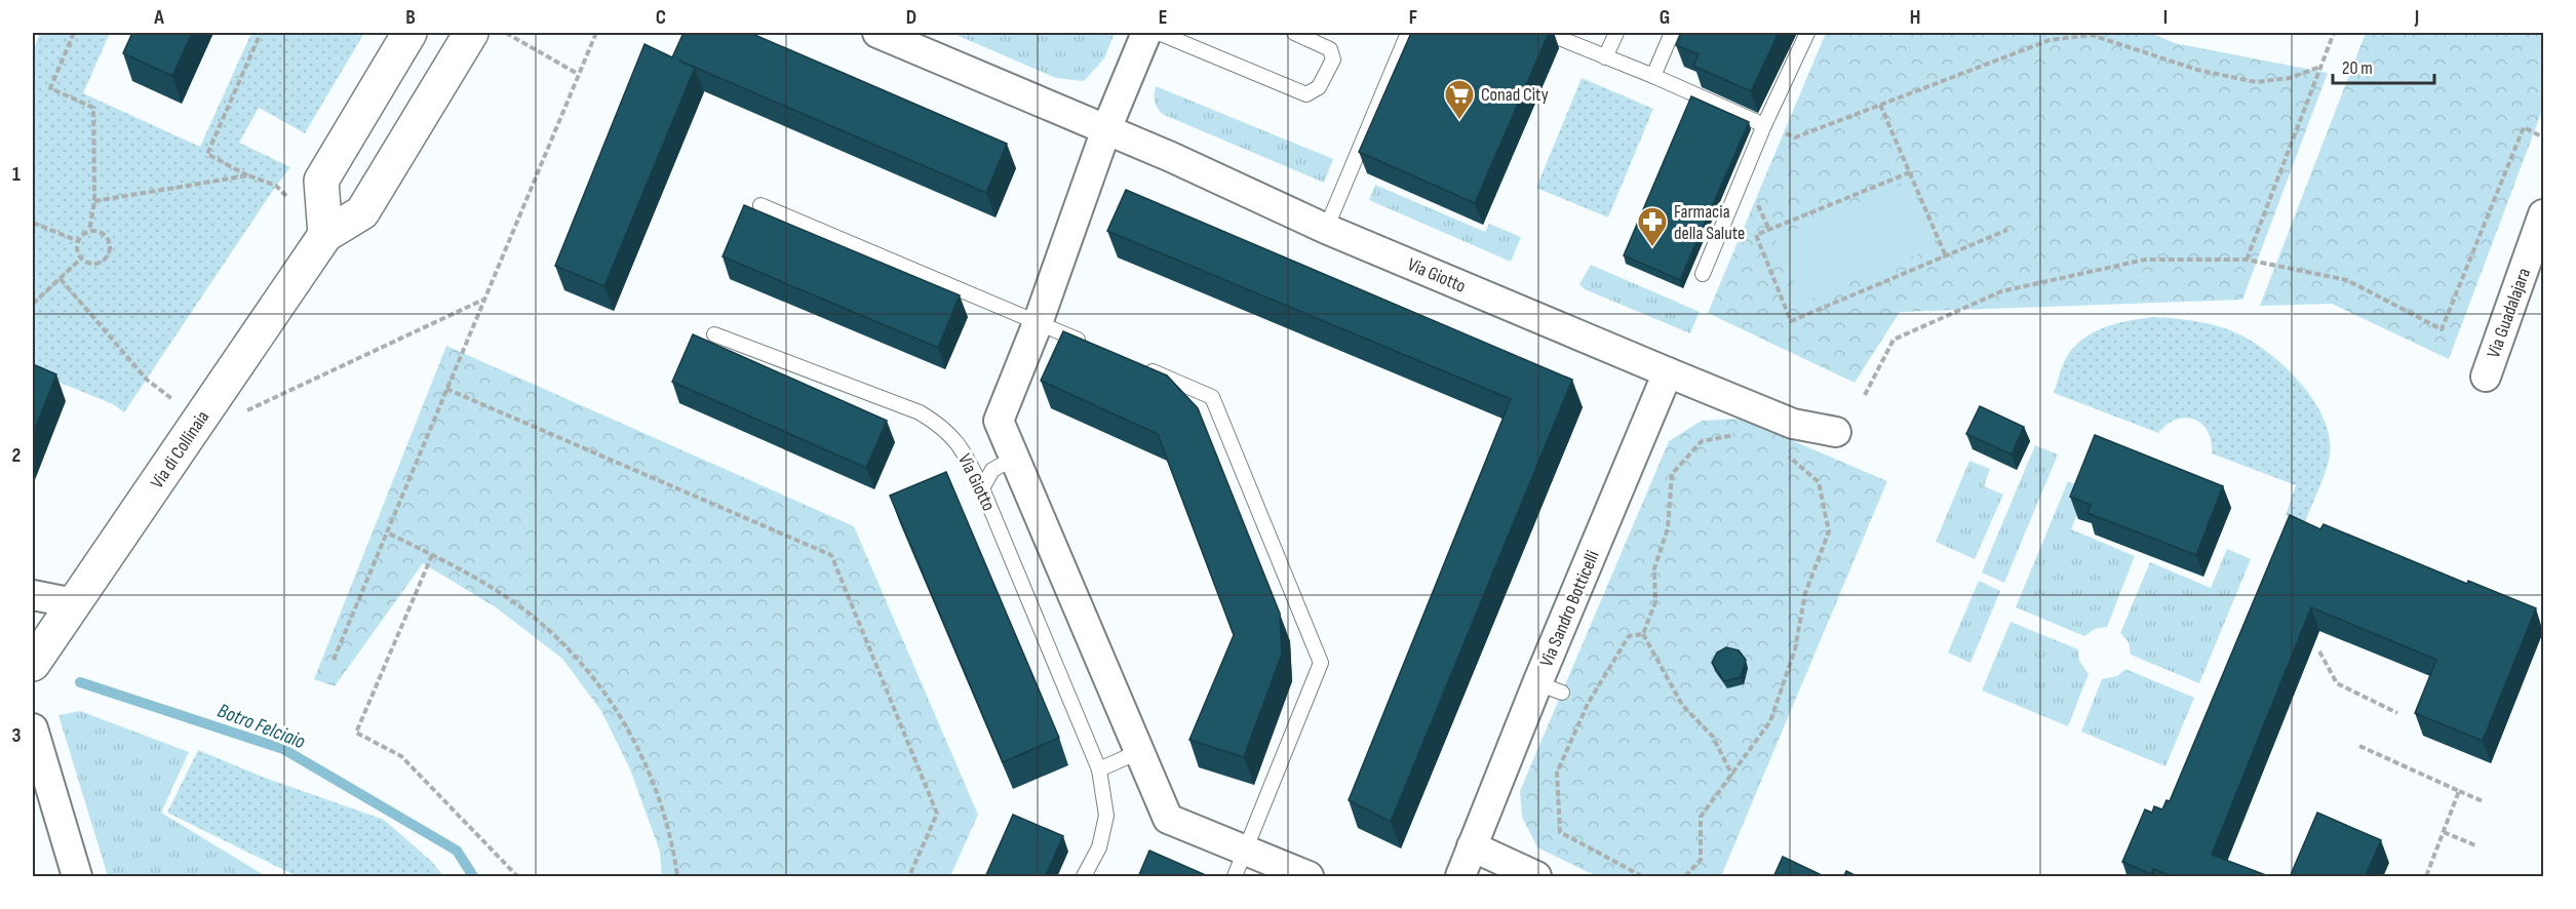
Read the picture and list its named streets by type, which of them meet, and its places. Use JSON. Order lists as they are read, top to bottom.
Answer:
{
  "streets": {
    "street": [
      "Via Giotto",
      "Via Guadalajara",
      "Via di Collinaia",
      "Via Sandro Botticelli"
    ]
  },
  "crossings": [
    ["Via Giotto", "Via Sandro Botticelli"]
  ],
  "water": ["Botro Felciaio"],
  "places": {
    "supermarket": ["Conad City"],
    "pharmacy": ["Farmacia della Salute"]
  },
  "scale_bar": "20 m",
  "grid": {
    "columns": [
      "A",
      "B",
      "C",
      "D",
      "E",
      "F",
      "G",
      "H",
      "I",
      "J"
    ],
    "rows": ["1", "2", "3"]
  }
}
